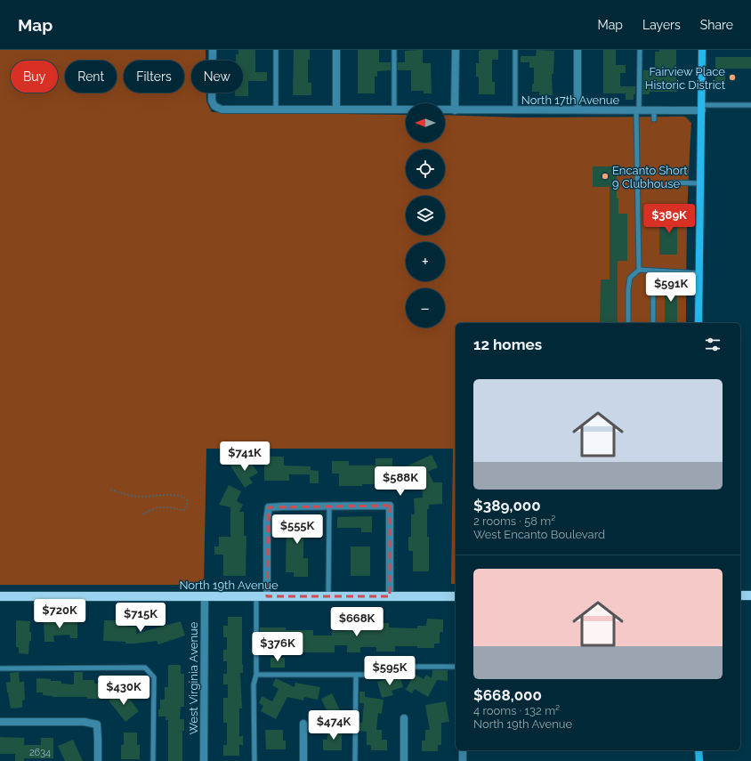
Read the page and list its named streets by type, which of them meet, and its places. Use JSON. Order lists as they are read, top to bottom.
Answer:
{
  "streets": {
    "main road": ["North 19th Avenue"],
    "street": ["North 17th Avenue", "West Virginia Avenue"]
  },
  "crossings": [
    ["North 19th Avenue", "West Virginia Avenue"]
  ],
  "places": ["Fairview Place Historic District", "Encanto Short 9 Clubhouse"],
  "house_numbers": ["2634"],
  "north": "left",
  "page": {
    "header": "Map",
    "nav": ["Map", "Layers", "Share"],
    "chip": [
      "Buy",
      "Rent",
      "Filters",
      "New"
    ],
    "map_buttons": ["+", "−"],
    "price": [
      "$389K",
      "$591K",
      "$741K",
      "$588K",
      "$555K",
      "$720K",
      "$715K",
      "$668K",
      "$376K",
      "$595K",
      "$430K",
      "$474K"
    ],
    "heading": "12 homes",
    "list": [
      {
        "name": "$389,000",
        "note": "2 rooms · 58 m² · West Encanto Boulevard"
      },
      {
        "name": "$668,000",
        "note": "4 rooms · 132 m² · North 19th Avenue"
      }
    ]
  }
}
